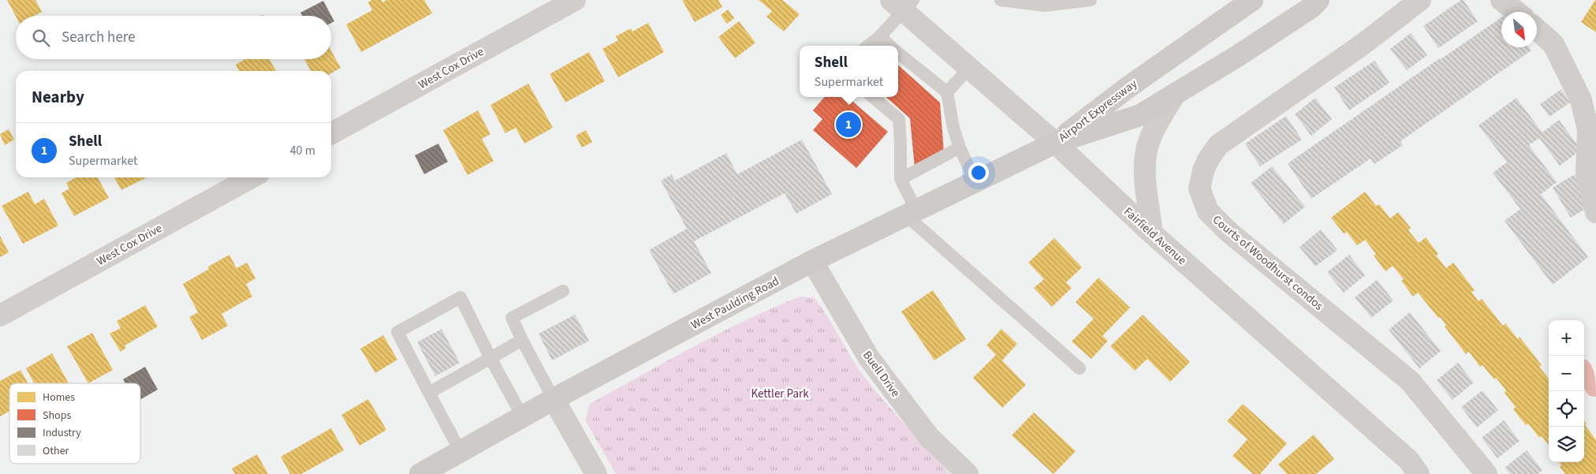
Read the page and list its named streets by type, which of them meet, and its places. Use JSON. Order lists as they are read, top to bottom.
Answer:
{
  "streets": {
    "main road": ["Airport Expressway", "West Paulding Road"],
    "street": [
      "West Cox Drive",
      "Fairfield Avenue",
      "Courts of Woodhurst condos",
      "Buell Drive"
    ]
  },
  "crossings": [
    ["Airport Expressway", "Fairfield Avenue"],
    ["Airport Expressway", "West Paulding Road"],
    ["Fairfield Avenue", "West Paulding Road"],
    ["West Paulding Road", "Buell Drive"]
  ],
  "parks": ["Kettler Park"],
  "legend": [
    "Homes",
    "Shops",
    "Industry",
    "Other"
  ],
  "north": "bottom right",
  "page": {
    "search": "Search here",
    "popup": ["Shell", "Supermarket"],
    "heading": "Nearby",
    "pins": "1",
    "list": [
      {
        "mark": "1",
        "name": "Shell",
        "note": "Supermarket",
        "value": "40 m"
      }
    ],
    "map_buttons": ["+", "−"]
  }
}
